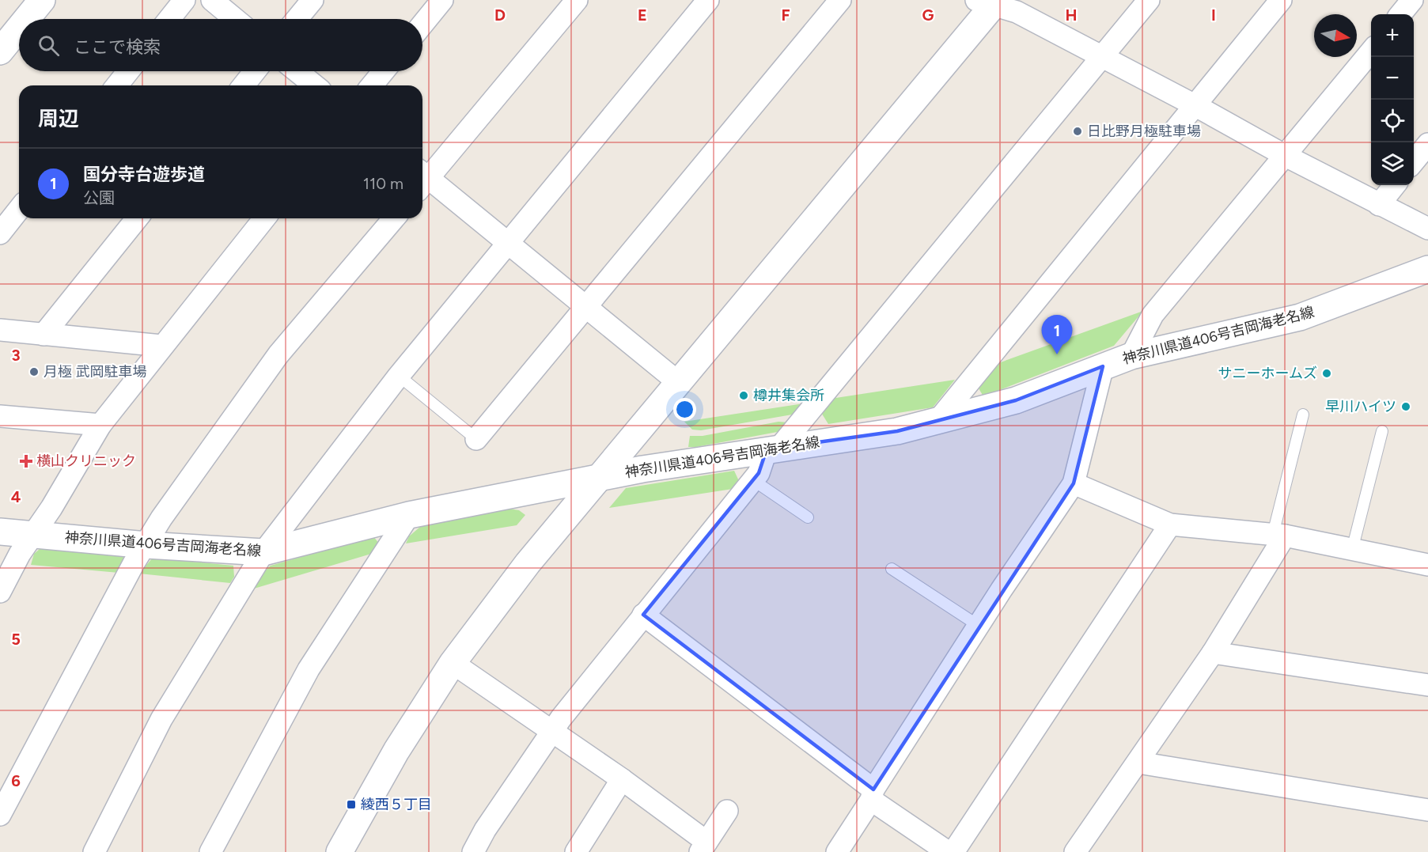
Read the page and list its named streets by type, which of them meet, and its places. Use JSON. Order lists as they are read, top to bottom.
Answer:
{
  "streets": {
    "main road": ["神奈川県道406号吉岡海老名線"]
  },
  "places": {
    "other": [
      "日比野月極駐車場",
      "月極 武岡駐車場",
      "サニーホームズ",
      "樽井集会所",
      "早川ハイツ"
    ],
    "health": ["横山クリニック"],
    "transit": ["綾西５丁目"]
  },
  "north": "right",
  "page": {
    "map_buttons": ["+", "−"],
    "search": "ここで検索",
    "heading": "周辺",
    "list": [
      {
        "mark": "1",
        "name": "国分寺台遊歩道",
        "note": "公園",
        "value": "110 m"
      }
    ],
    "pins": "1"
  },
  "grid": {
    "columns": [
      "D",
      "E",
      "F",
      "G",
      "H",
      "I"
    ],
    "rows": [
      "3",
      "4",
      "5",
      "6"
    ]
  }
}
